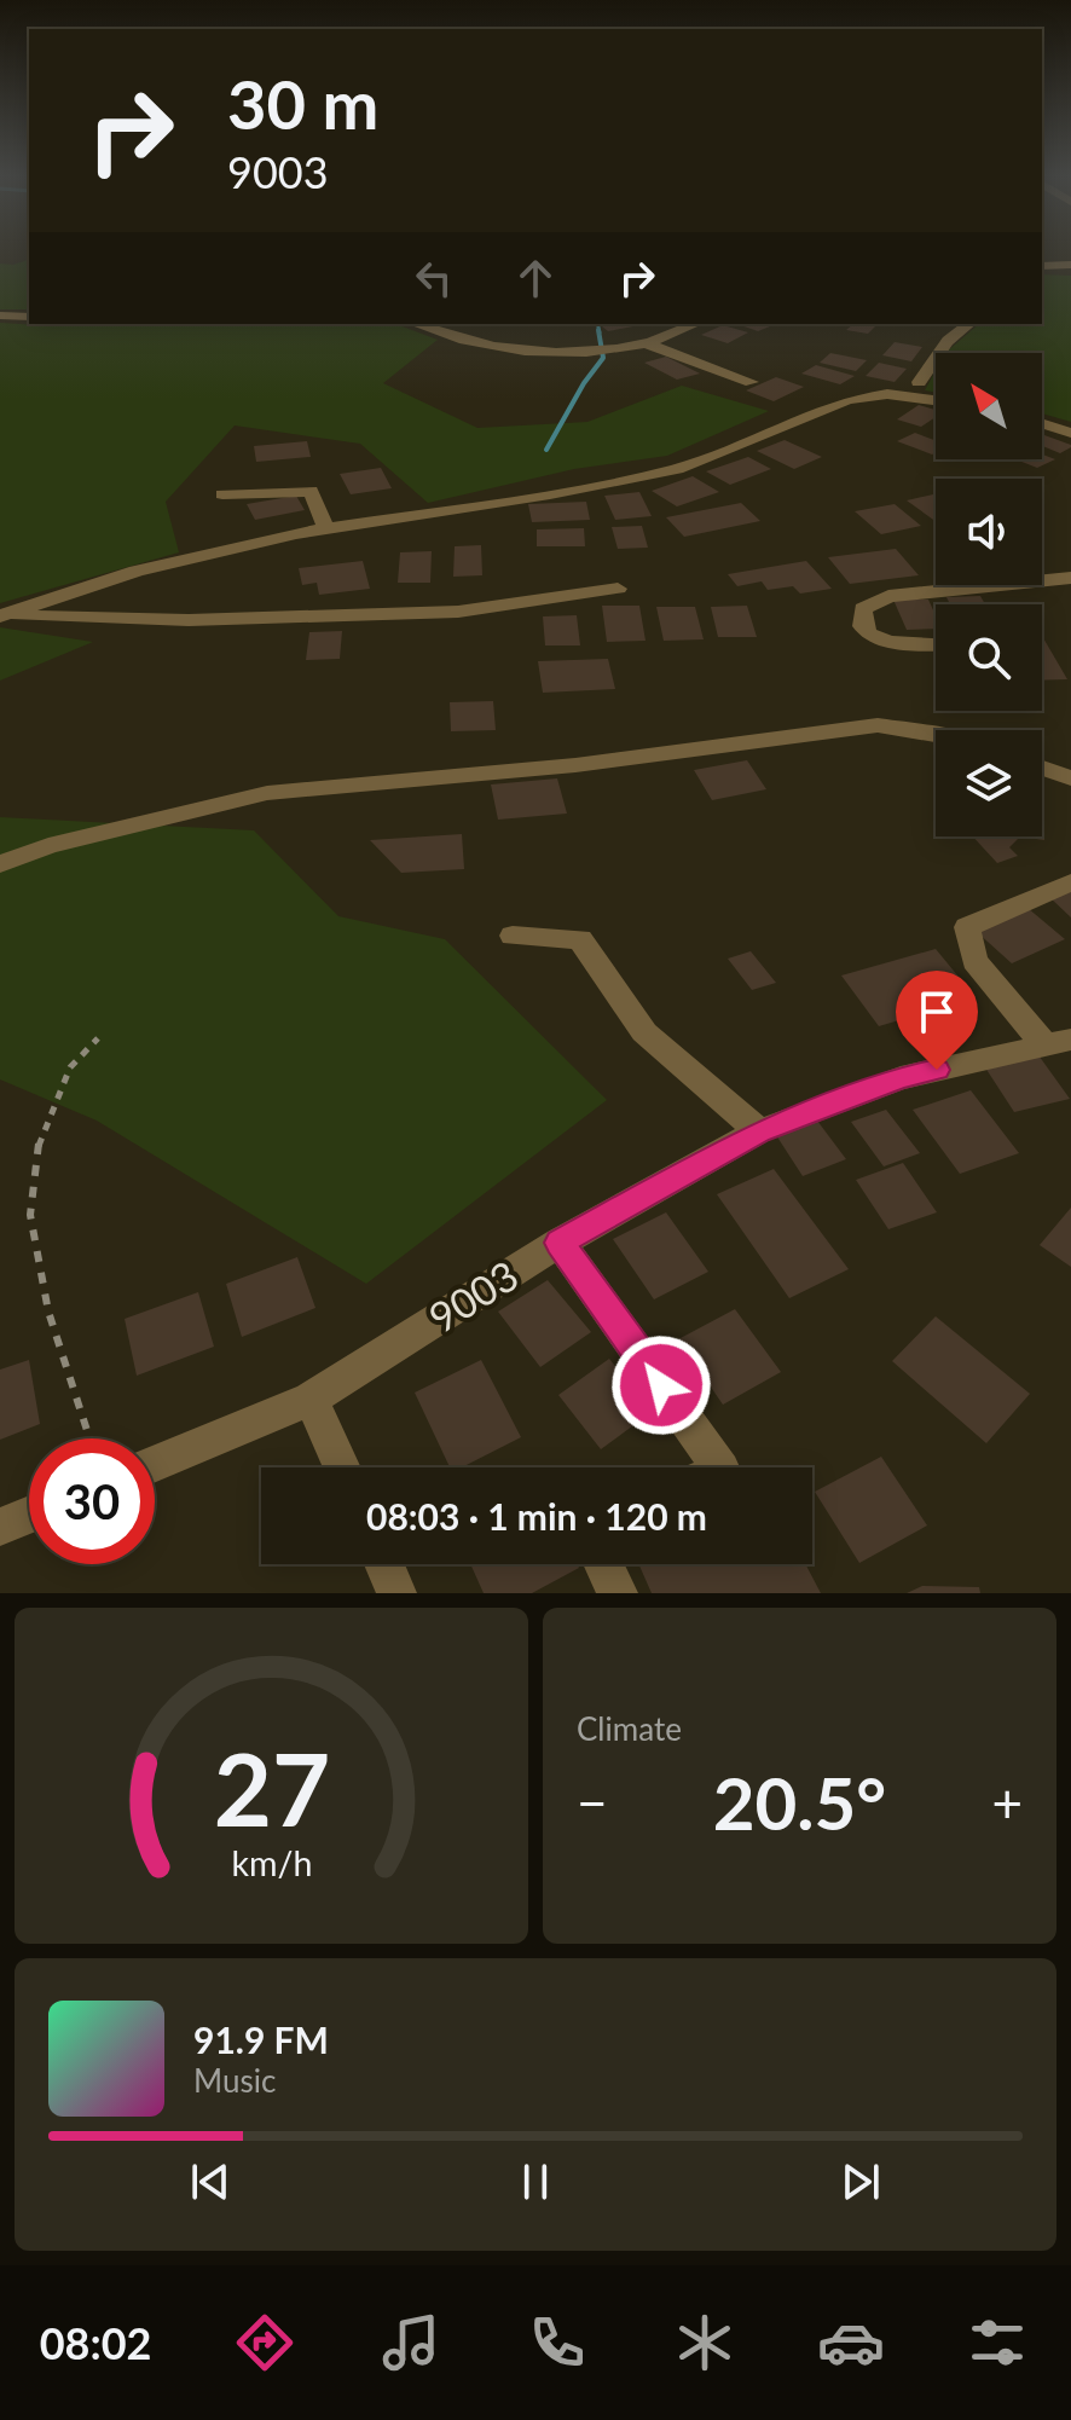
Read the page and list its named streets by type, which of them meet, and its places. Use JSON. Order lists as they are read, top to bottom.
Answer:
{
  "streets": {
    "street": ["9003"]
  },
  "north": "top left",
  "page": {
    "turn": ["30 m", "9003"],
    "limit": "30",
    "trip": "08:03 · 1 min · 120 m",
    "tile": "Climate",
    "heat": ["−", "20.5°", "+"],
    "song": ["91.9 FM", "Music"],
    "tabs": "08:02",
    "gauge": ["27", "km/h"]
  }
}
